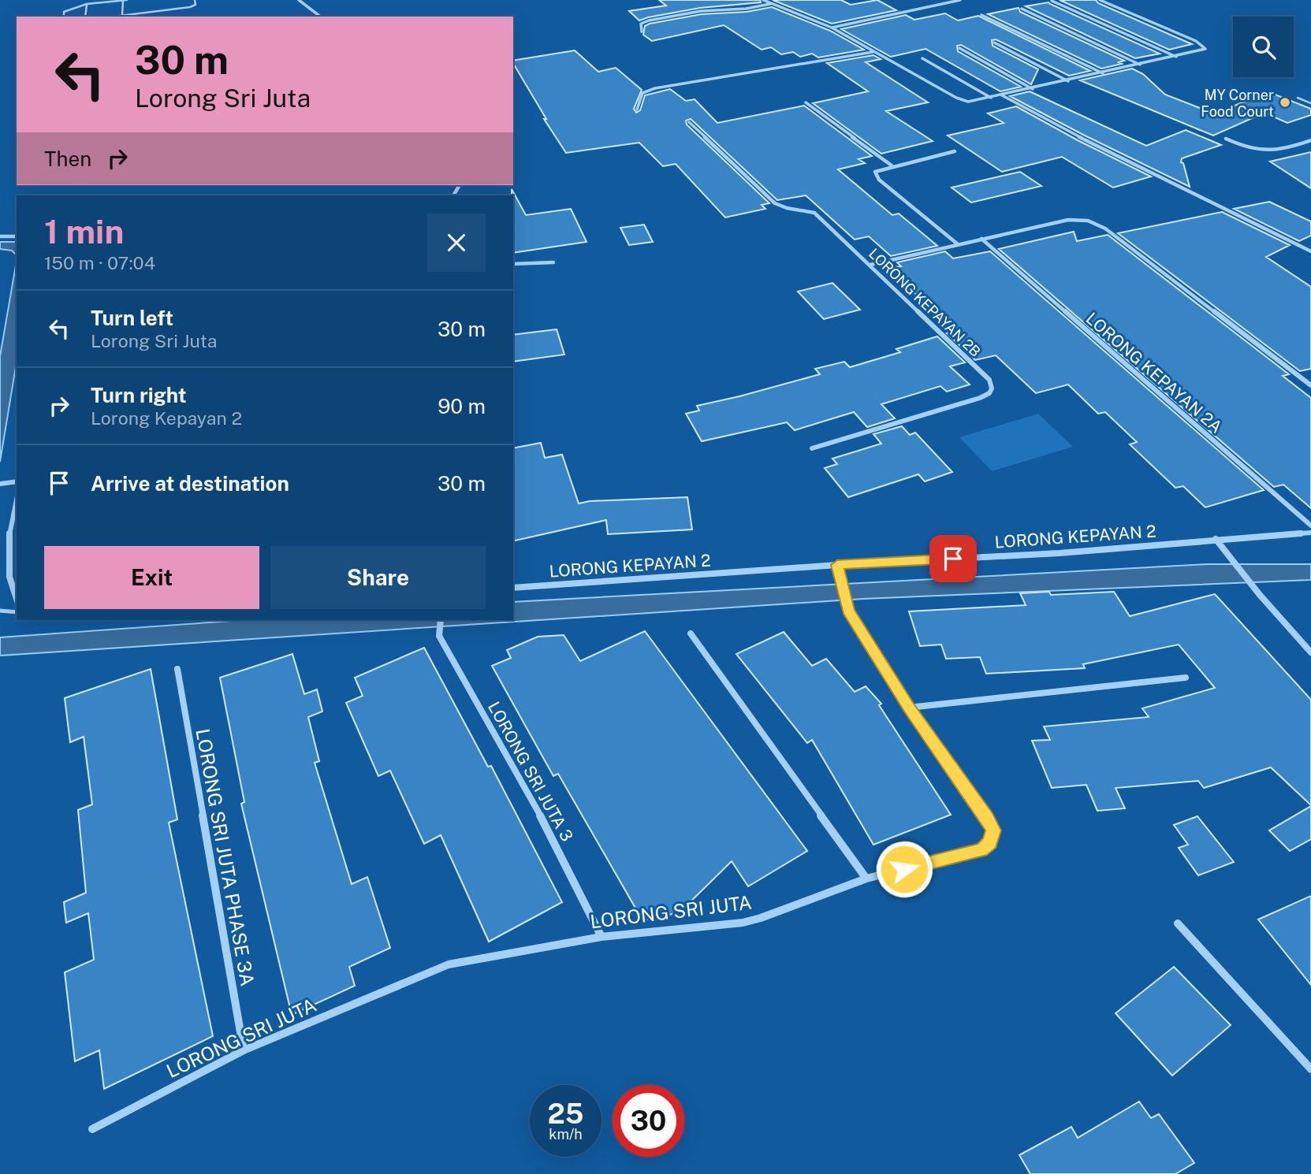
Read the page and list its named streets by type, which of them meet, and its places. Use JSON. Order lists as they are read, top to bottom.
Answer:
{
  "streets": {
    "street": [
      "LORONG KEPAYAN 2B",
      "LORONG KEPAYAN 2A",
      "LORONG KEPAYAN 2",
      "LORONG SRI JUTA 3",
      "LORONG SRI JUTA PHASE 3A",
      "LORONG SRI JUTA"
    ]
  },
  "crossings": [
    ["LORONG KEPAYAN 2", "LORONG SRI JUTA"],
    ["LORONG SRI JUTA 3", "LORONG SRI JUTA"],
    ["LORONG SRI JUTA PHASE 3A", "LORONG SRI JUTA"]
  ],
  "places": ["MY Corner Food Court"],
  "page": {
    "turn": ["30 m", "Lorong Sri Juta"],
    "then": "Then",
    "heading": ["1 min", "150 m · 07:04"],
    "list": [
      {
        "name": "Turn left",
        "note": "Lorong Sri Juta",
        "value": "30 m"
      },
      {
        "name": "Turn right",
        "note": "Lorong Kepayan 2",
        "value": "90 m"
      },
      {
        "name": "Arrive at destination",
        "value": "30 m"
      }
    ],
    "buttons": ["Exit", "Share"],
    "speed": "25 km/h",
    "limit": "30"
  }
}
